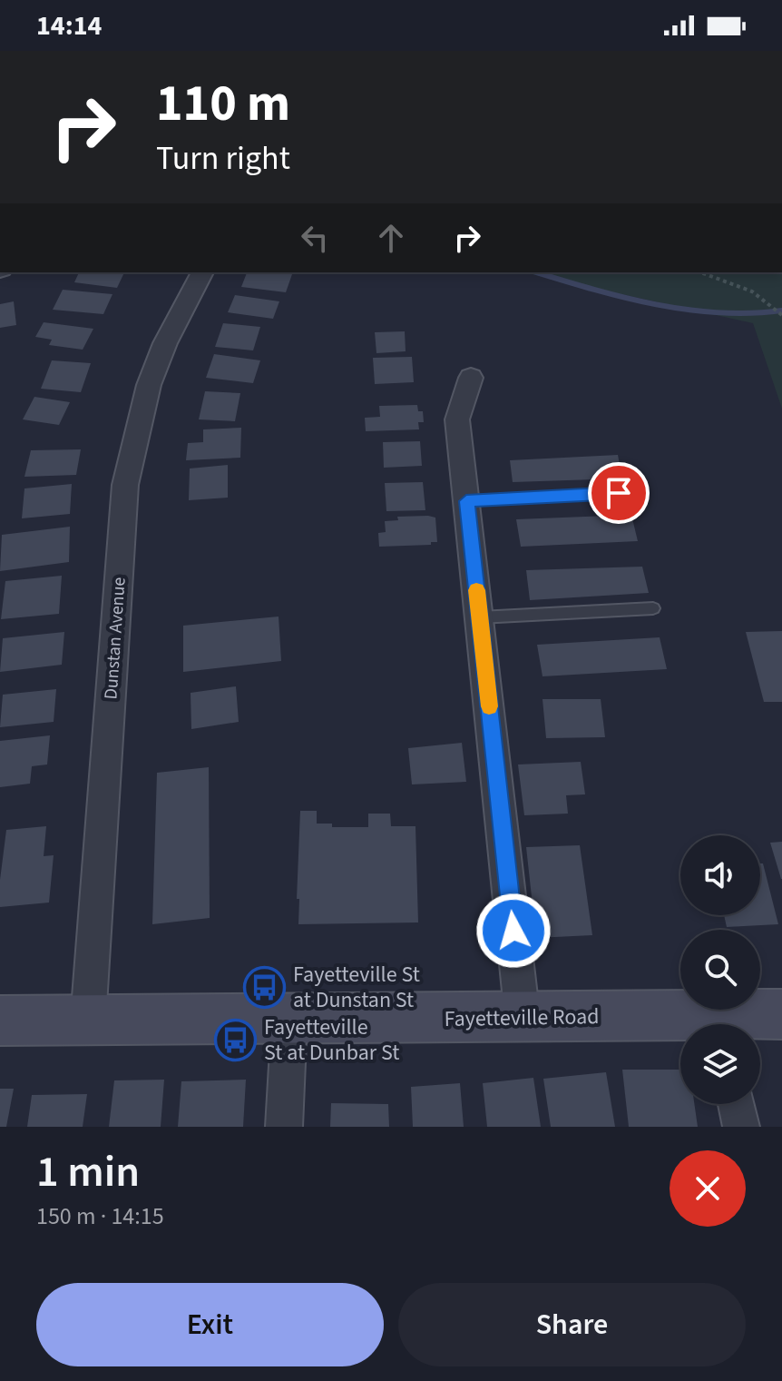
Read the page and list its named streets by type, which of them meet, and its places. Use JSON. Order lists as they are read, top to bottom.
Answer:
{
  "streets": {
    "main road": ["Fayetteville Road"],
    "street": ["Dunstan Avenue"]
  },
  "crossings": [
    ["Dunstan Avenue", "Fayetteville Road"]
  ],
  "places": {
    "bus stop": ["Fayetteville St at Dunstan St", "Fayetteville St at Dunbar St"]
  },
  "page": {
    "status": "14:14",
    "turn": ["110 m", "Turn right"],
    "heading": ["1 min", "150 m · 14:15"],
    "buttons": ["Exit", "Share"]
  }
}
